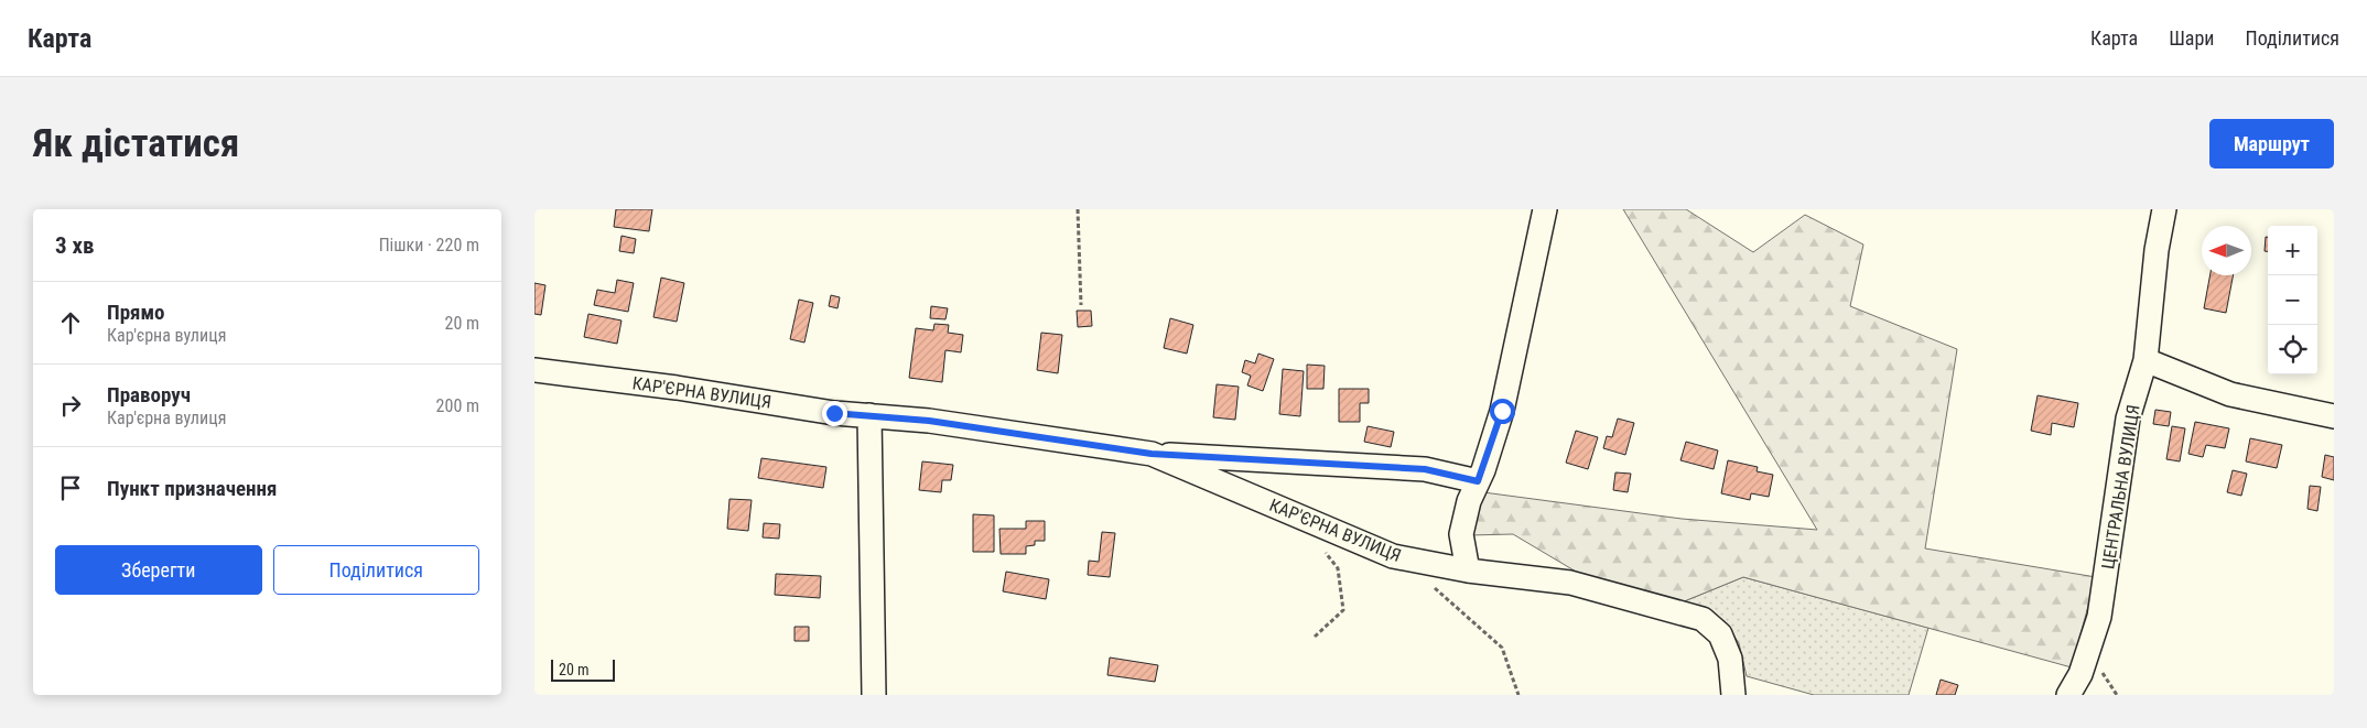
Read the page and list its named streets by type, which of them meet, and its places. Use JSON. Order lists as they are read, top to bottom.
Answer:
{
  "streets": {
    "street": ["КАР'ЄРНА ВУЛИЦЯ", "ЦЕНТРАЛЬНА ВУЛИЦЯ"]
  },
  "scale_bar": "20 m",
  "north": "left",
  "page": {
    "header": "Карта",
    "nav": ["Карта", "Шари", "Поділитися"],
    "buttons": [
      "Маршрут",
      ["Зберегти", "Поділитися"]
    ],
    "title": "Як дістатися",
    "heading": ["3 хв", "Пішки · 220 m"],
    "map_buttons": ["+", "−"],
    "list": [
      ["Прямо", "Кар'єрна вулиця", "20 m"],
      ["Праворуч", "Кар'єрна вулиця", "200 m"],
      "Пункт призначення"
    ],
    "scale": "20 m"
  }
}
